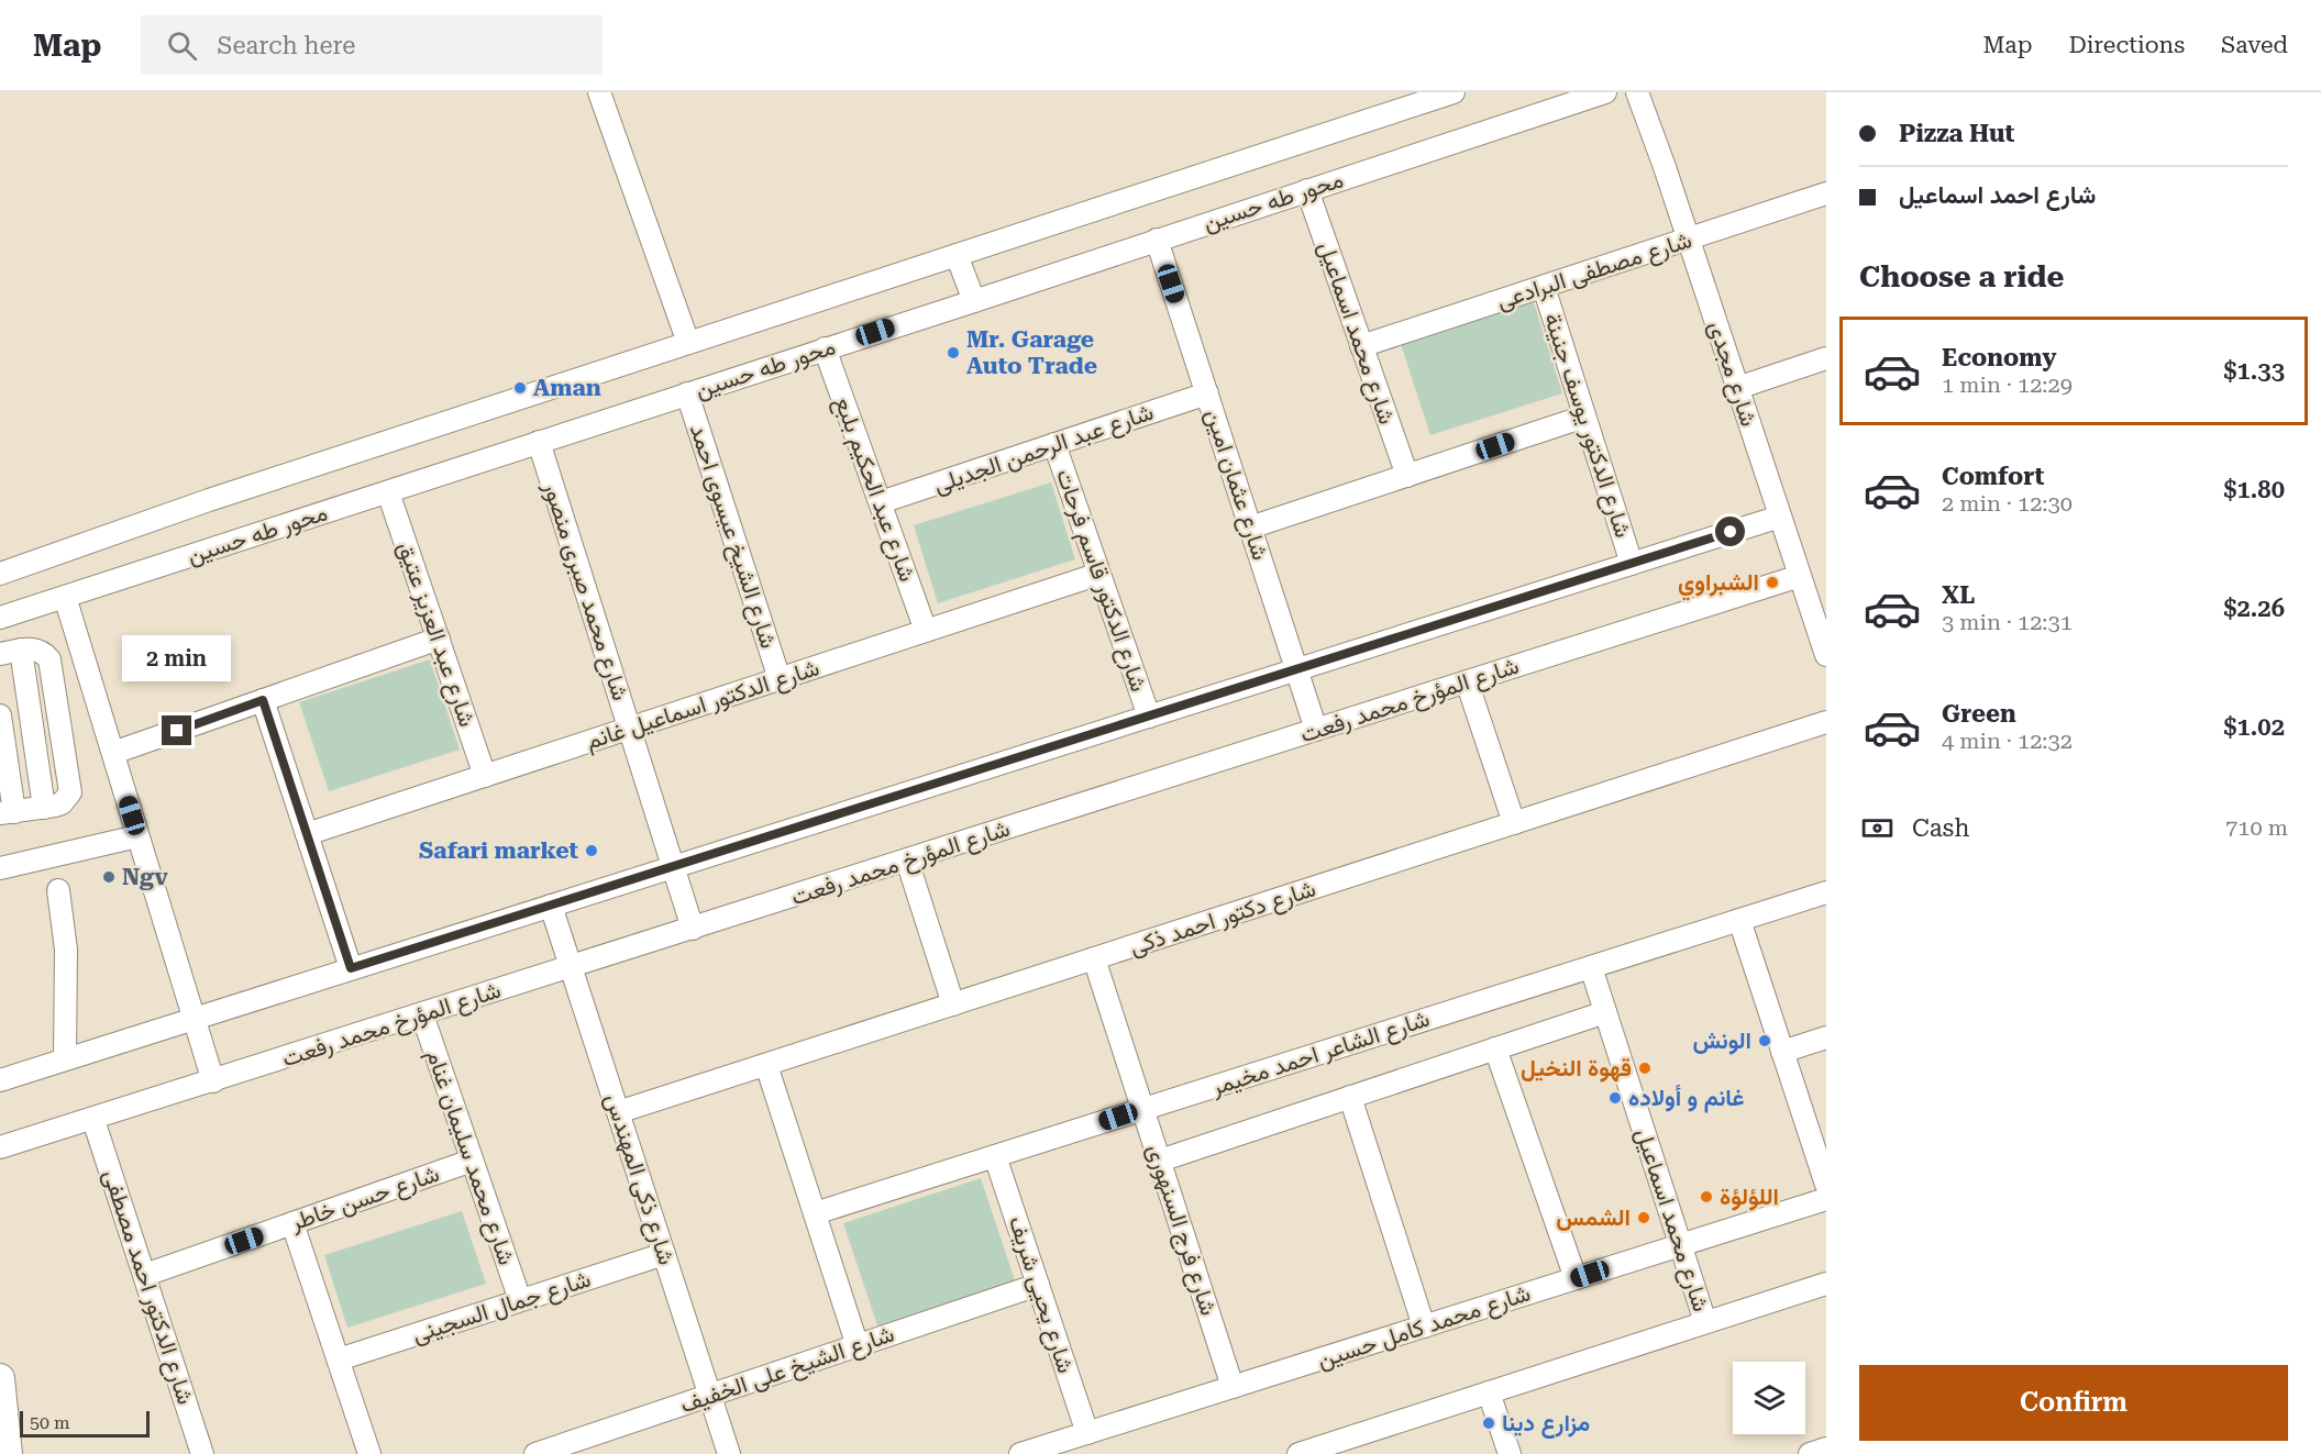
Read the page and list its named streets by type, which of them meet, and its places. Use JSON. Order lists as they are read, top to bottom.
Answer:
{
  "streets": {
    "street": [
      "محور طه حسين",
      "شارع مصطفى البرادعى",
      "شارع محمد اسماعيل",
      "شارع مجدى",
      "شارع الدكتور يوسف جنينة",
      "شارع عبد الرحمن الجديلى",
      "شارع عثمان امين",
      "شارع عبد الحكيم بلبع",
      "شارع الشيخ عيسوى احمد",
      "شارع الدكتور قاسم فرحات",
      "شارع محمد صبرى منصور",
      "شارع عبد العزيز عتيق",
      "شارع المؤرخ محمد رفعت",
      "شارع الدكتور اسماعيل غانم",
      "شارع دكتور احمد ذكى",
      "شارع الشاعر احمد مخيمر",
      "شارع محمد سليمان غنام",
      "شارع ذكى المهندس",
      "شارع حسن خاطر",
      "شارع فرج السنهورى",
      "شارع الدكتور احمد مصطفى",
      "شارع يحيى شريف",
      "شارع جمال السجينى",
      "شارع محمد كامل حسين",
      "شارع الشيخ على الخفيف"
    ]
  },
  "crossings": [
    ["محور طه حسين", "شارع محمد اسماعيل"],
    ["محور طه حسين", "شارع عثمان امين"],
    ["محور طه حسين", "شارع عبد الحكيم بلبع"],
    ["محور طه حسين", "شارع الشيخ عيسوى احمد"],
    ["محور طه حسين", "شارع محمد صبرى منصور"],
    ["محور طه حسين", "شارع عبد العزيز عتيق"],
    ["شارع مصطفى البرادعى", "شارع محمد اسماعيل"],
    ["شارع مصطفى البرادعى", "شارع مجدى"],
    ["شارع مصطفى البرادعى", "شارع الدكتور يوسف جنينة"],
    ["شارع محمد اسماعيل", "شارع الشاعر احمد مخيمر"],
    ["شارع محمد اسماعيل", "شارع محمد كامل حسين"],
    ["شارع مجدى", "شارع المؤرخ محمد رفعت"],
    ["شارع عبد الرحمن الجديلى", "شارع عثمان امين"],
    ["شارع عبد الرحمن الجديلى", "شارع عبد الحكيم بلبع"],
    ["شارع عبد الرحمن الجديلى", "شارع الدكتور قاسم فرحات"],
    ["شارع عثمان امين", "شارع المؤرخ محمد رفعت"],
    ["شارع عبد الحكيم بلبع", "شارع الدكتور اسماعيل غانم"],
    ["شارع الشيخ عيسوى احمد", "شارع الدكتور اسماعيل غانم"],
    ["شارع الدكتور قاسم فرحات", "شارع الدكتور اسماعيل غانم"],
    ["شارع محمد صبرى منصور", "شارع المؤرخ محمد رفعت"],
    ["شارع محمد صبرى منصور", "شارع الدكتور اسماعيل غانم"],
    ["شارع عبد العزيز عتيق", "شارع الدكتور اسماعيل غانم"],
    ["شارع المؤرخ محمد رفعت", "شارع محمد سليمان غنام"],
    ["شارع المؤرخ محمد رفعت", "شارع ذكى المهندس"],
    ["شارع المؤرخ محمد رفعت", "شارع الدكتور احمد مصطفى"],
    ["شارع دكتور احمد ذكى", "شارع ذكى المهندس"],
    ["شارع دكتور احمد ذكى", "شارع فرج السنهورى"],
    ["شارع الشاعر احمد مخيمر", "شارع فرج السنهورى"],
    ["شارع الشاعر احمد مخيمر", "شارع يحيى شريف"],
    ["شارع محمد سليمان غنام", "شارع حسن خاطر"],
    ["شارع محمد سليمان غنام", "شارع جمال السجينى"],
    ["شارع ذكى المهندس", "شارع جمال السجينى"],
    ["شارع ذكى المهندس", "شارع الشيخ على الخفيف"],
    ["شارع حسن خاطر", "شارع الدكتور احمد مصطفى"],
    ["شارع فرج السنهورى", "شارع محمد كامل حسين"],
    ["شارع يحيى شريف", "شارع محمد كامل حسين"],
    ["شارع يحيى شريف", "شارع الشيخ على الخفيف"]
  ],
  "places": [
    "Mr. Garage Auto Trade",
    "Aman",
    "الشبراوي",
    "Safari market",
    "Ngv",
    "الونش",
    "قهوة النخيل",
    "غانم و أولاده",
    "اللؤلؤة",
    "الشمس",
    "مزارع دينا"
  ],
  "scale_bar": "50 m",
  "page": {
    "header": "Map",
    "search": "Search here",
    "nav": ["Map", "Directions", "Saved"],
    "banner": ["Pizza Hut", "شارع احمد اسماعيل"],
    "heading": "Choose a ride",
    "list": [
      {
        "name": "Economy",
        "note": "1 min · 12:29",
        "value": "$1.33"
      },
      {
        "name": "Comfort",
        "note": "2 min · 12:30",
        "value": "$1.80"
      },
      {
        "name": "XL",
        "note": "3 min · 12:31",
        "value": "$2.26"
      },
      {
        "name": "Green",
        "note": "4 min · 12:32",
        "value": "$1.02"
      }
    ],
    "bubble": "2 min",
    "pay": ["Cash", "710 m"],
    "buttons": "Confirm",
    "scale": "50 m"
  }
}
